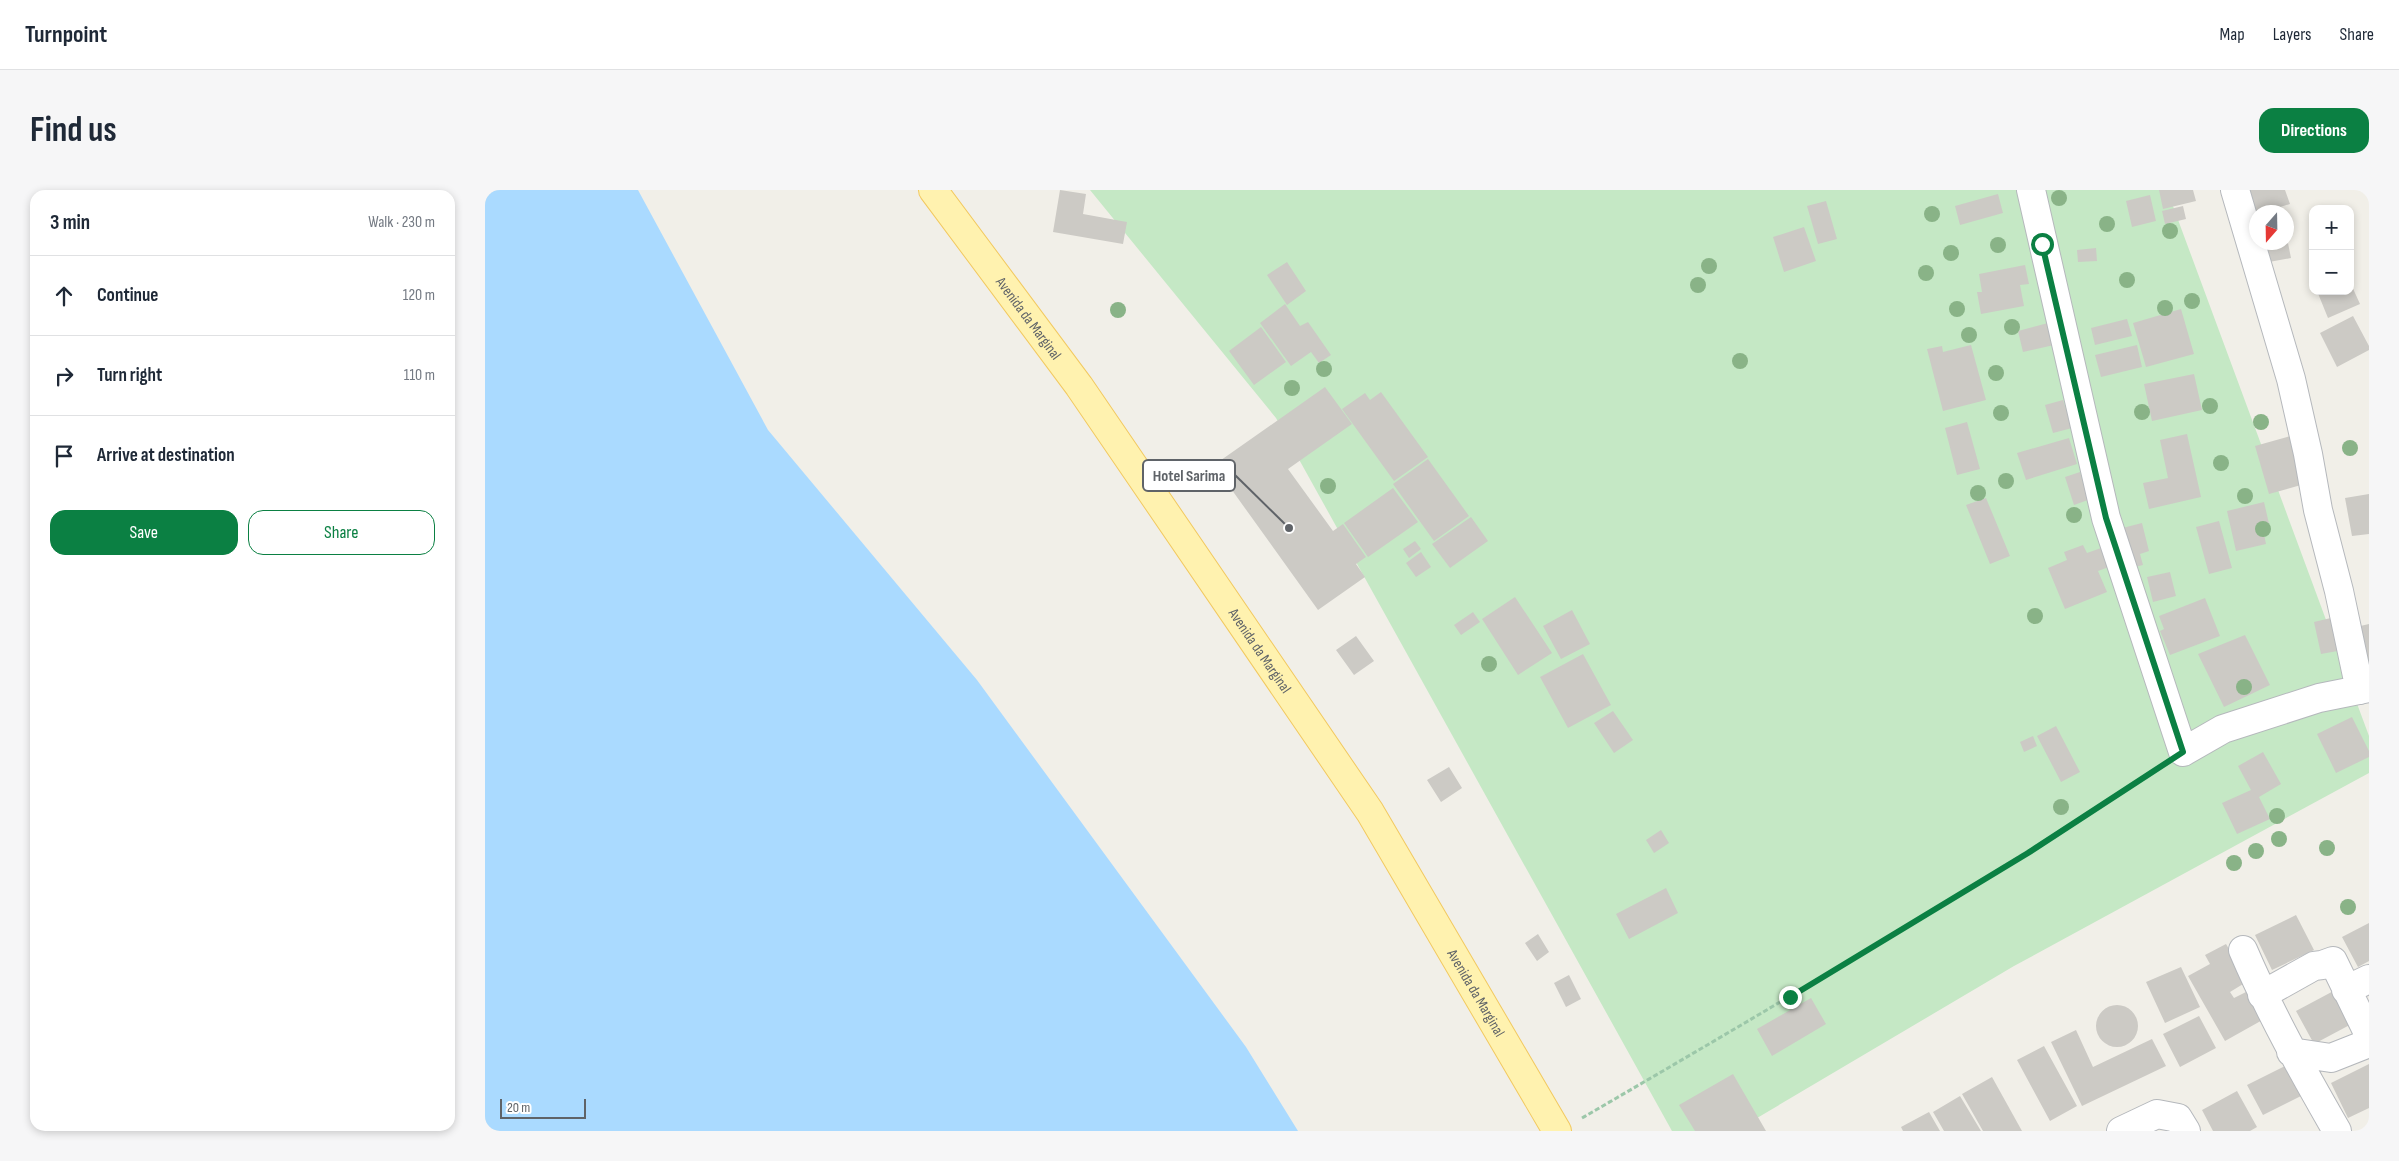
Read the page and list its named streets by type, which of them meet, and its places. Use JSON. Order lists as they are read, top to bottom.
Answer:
{
  "streets": {
    "main road": ["Avenida da Marginal"]
  },
  "places": ["Hotel Sarima"],
  "scale_bar": "20 m",
  "north": "bottom",
  "page": {
    "header": "Turnpoint",
    "nav": ["Map", "Layers", "Share"],
    "buttons": [
      "Directions",
      ["Save", "Share"]
    ],
    "title": "Find us",
    "heading": ["3 min", "Walk · 230 m"],
    "map_buttons": ["+", "−"],
    "list": [
      ["Continue", "120 m"],
      ["Turn right", "110 m"],
      "Arrive at destination"
    ],
    "scale": "20 m"
  }
}
